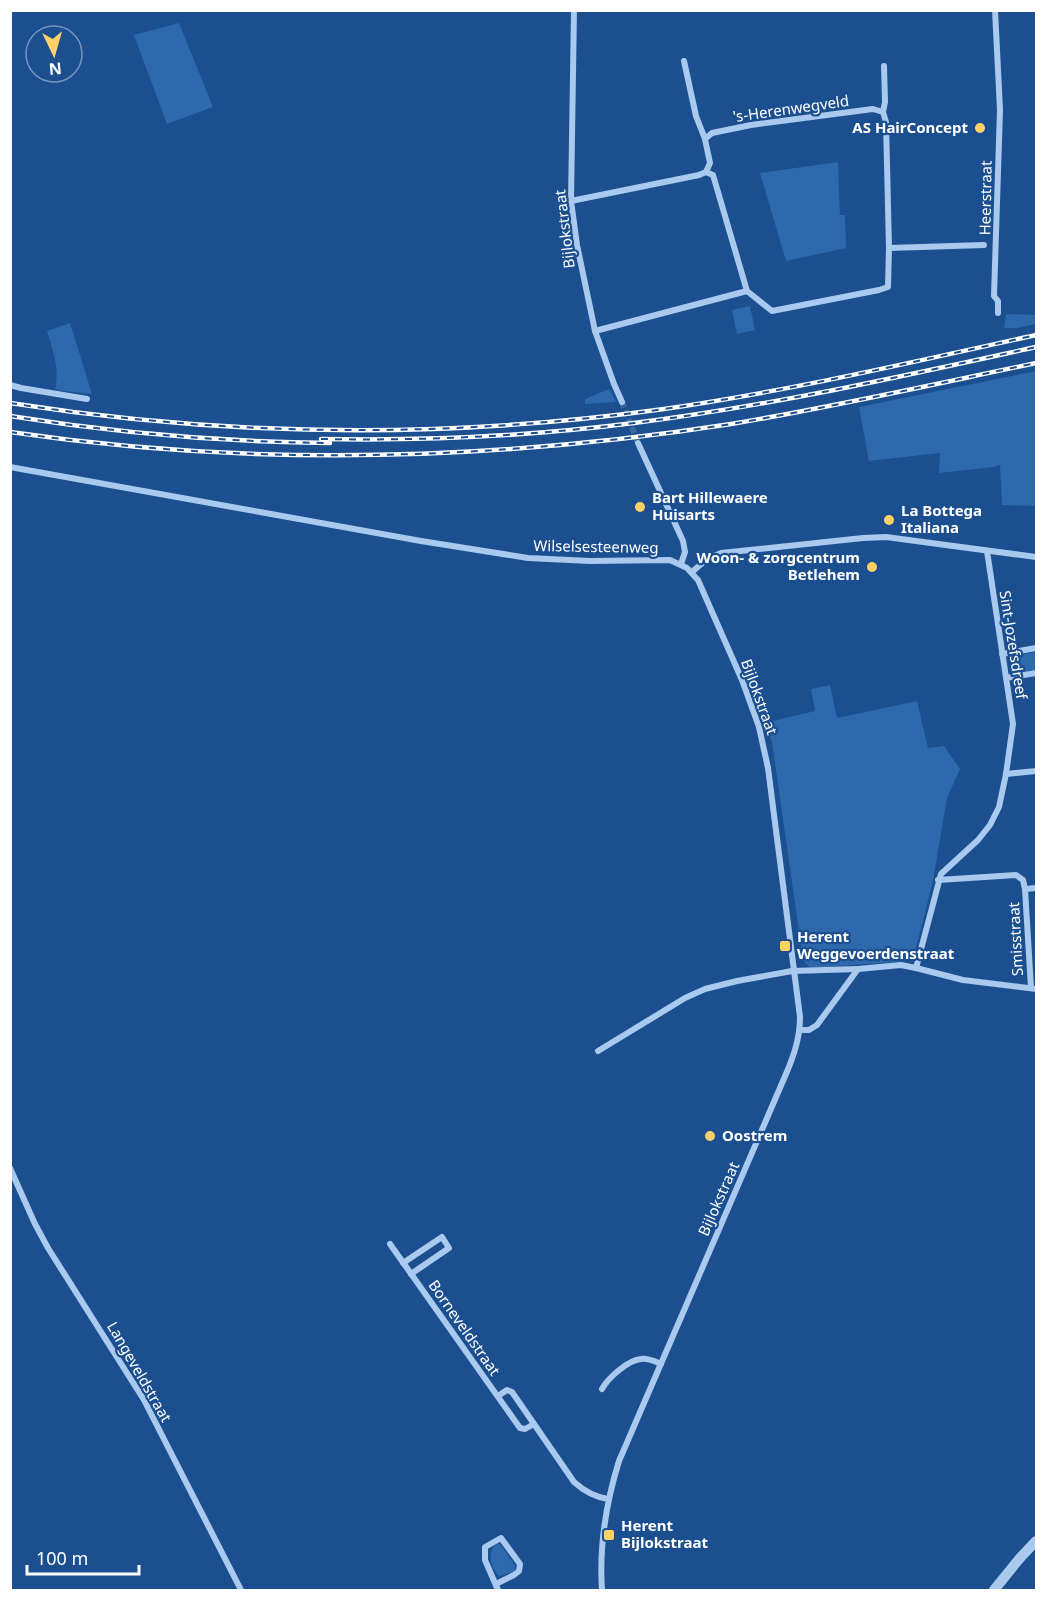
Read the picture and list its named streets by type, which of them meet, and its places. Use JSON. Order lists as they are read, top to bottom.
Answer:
{
  "streets": {
    "street": [
      "'s-Herenwegveld",
      "Heerstraat",
      "Bijlokstraat",
      "Wilselsesteenweg",
      "Sint-Jozefsdreef",
      "Smisstraat",
      "Borneveldstraat",
      "Langeveldstraat"
    ]
  },
  "crossings": [
    ["Bijlokstraat", "Wilselsesteenweg"],
    ["Bijlokstraat", "Borneveldstraat"],
    ["Sint-Jozefsdreef", "Smisstraat"]
  ],
  "places": {
    "other": [
      "AS HairConcept",
      "Bart Hillewaere Huisarts",
      "La Bottega Italiana",
      "Woon- & zorgcentrum Betlehem",
      "Oostrem"
    ],
    "transit": ["Herent Weggevoerdenstraat", "Herent Bijlokstraat"]
  },
  "scale_bar": "100 m",
  "north": "bottom"
}
